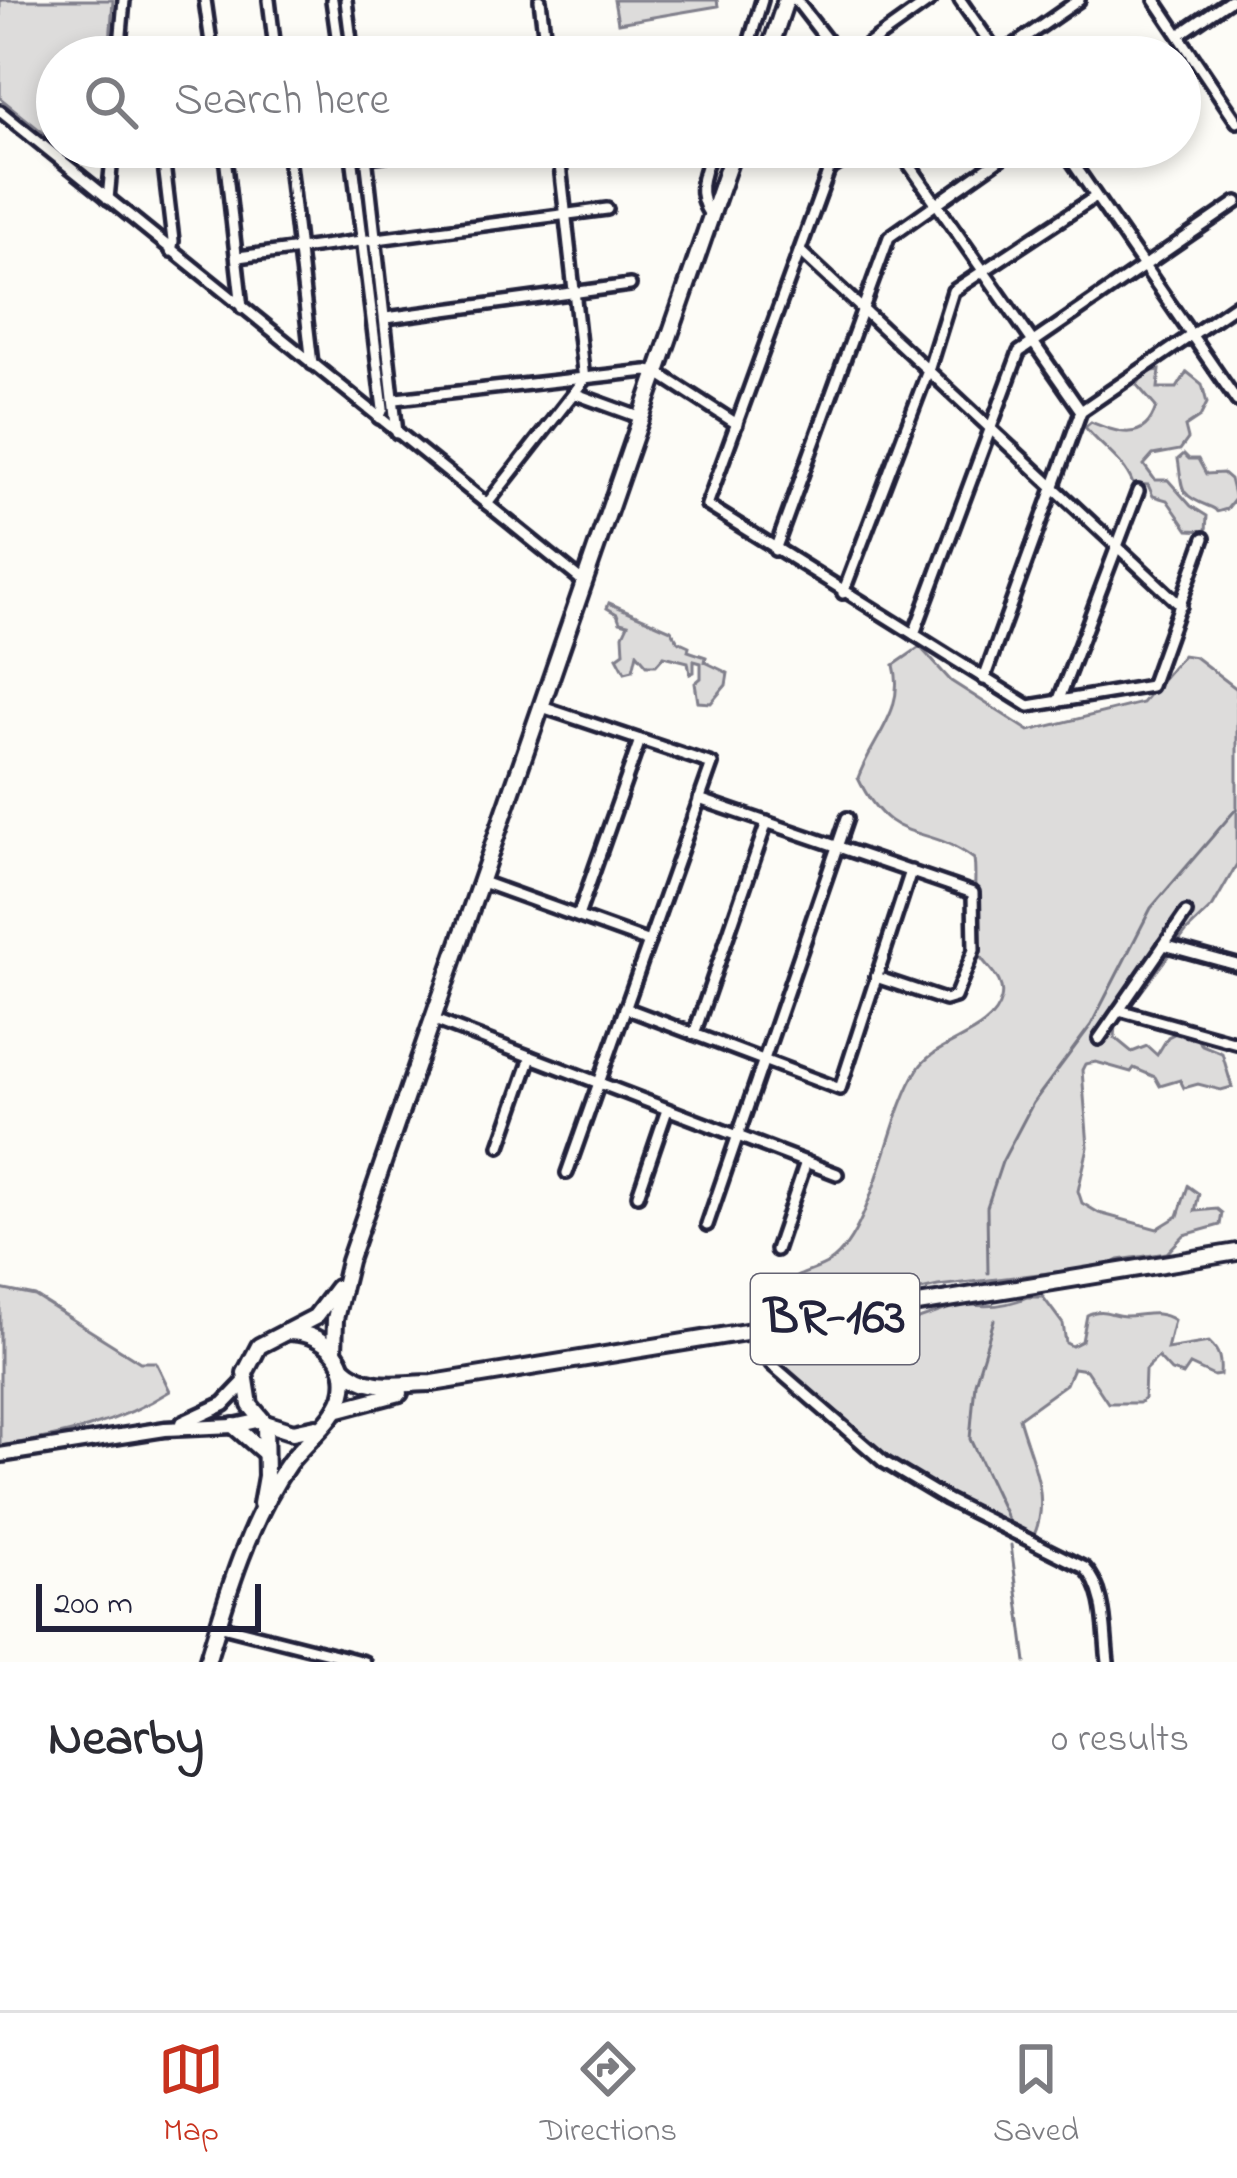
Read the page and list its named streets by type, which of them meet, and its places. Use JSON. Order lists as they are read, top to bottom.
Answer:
{
  "streets": {
    "highway": ["BR-163"]
  },
  "scale_bar": "200 m",
  "page": {
    "search": "Search here",
    "scale": "200 m",
    "heading": ["Nearby", "0 results"],
    "nav": ["Map", "Directions", "Saved"]
  }
}
